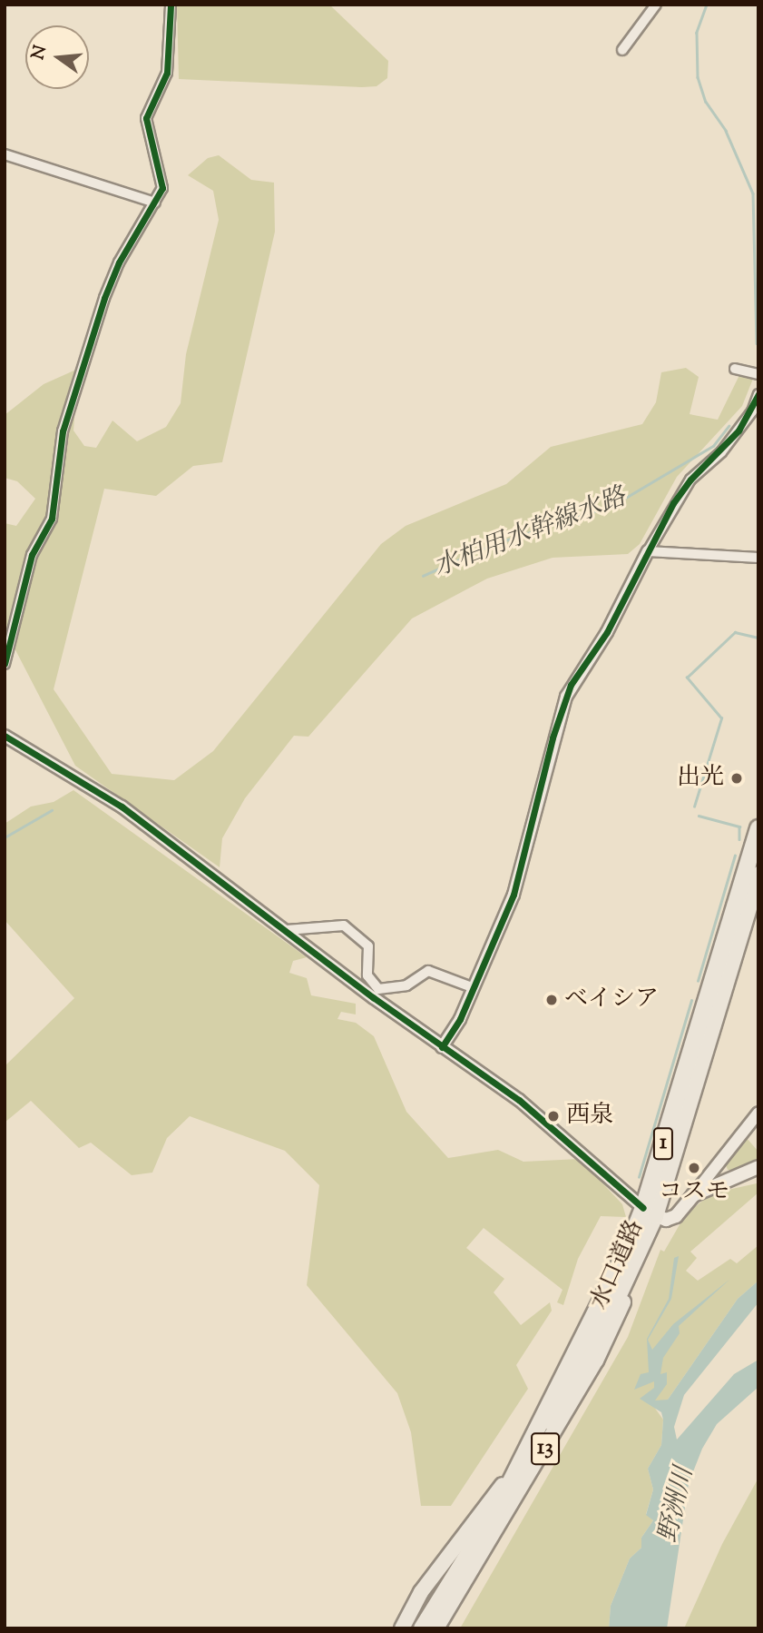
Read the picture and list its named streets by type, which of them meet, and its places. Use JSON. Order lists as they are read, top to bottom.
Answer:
{
  "streets": {
    "highway": ["1", "水口道路"],
    "main road": ["13"]
  },
  "crossings": [
    ["水口道路", "13"]
  ],
  "water": ["水柏用水幹線水路", "野洲川"],
  "places": [
    "出光",
    "ベイシア",
    "西泉",
    "コスモ"
  ],
  "north": "left"
}
